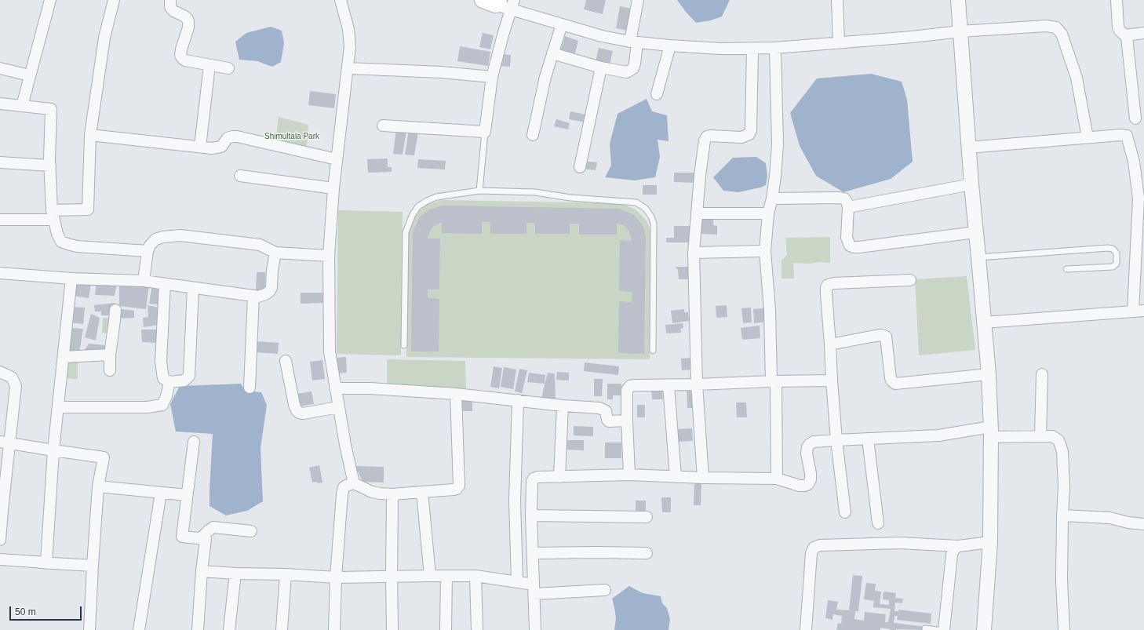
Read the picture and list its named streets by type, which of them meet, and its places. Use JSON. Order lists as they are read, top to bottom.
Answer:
{
  "parks": ["Shimultala Park"],
  "scale_bar": "50 m"
}
